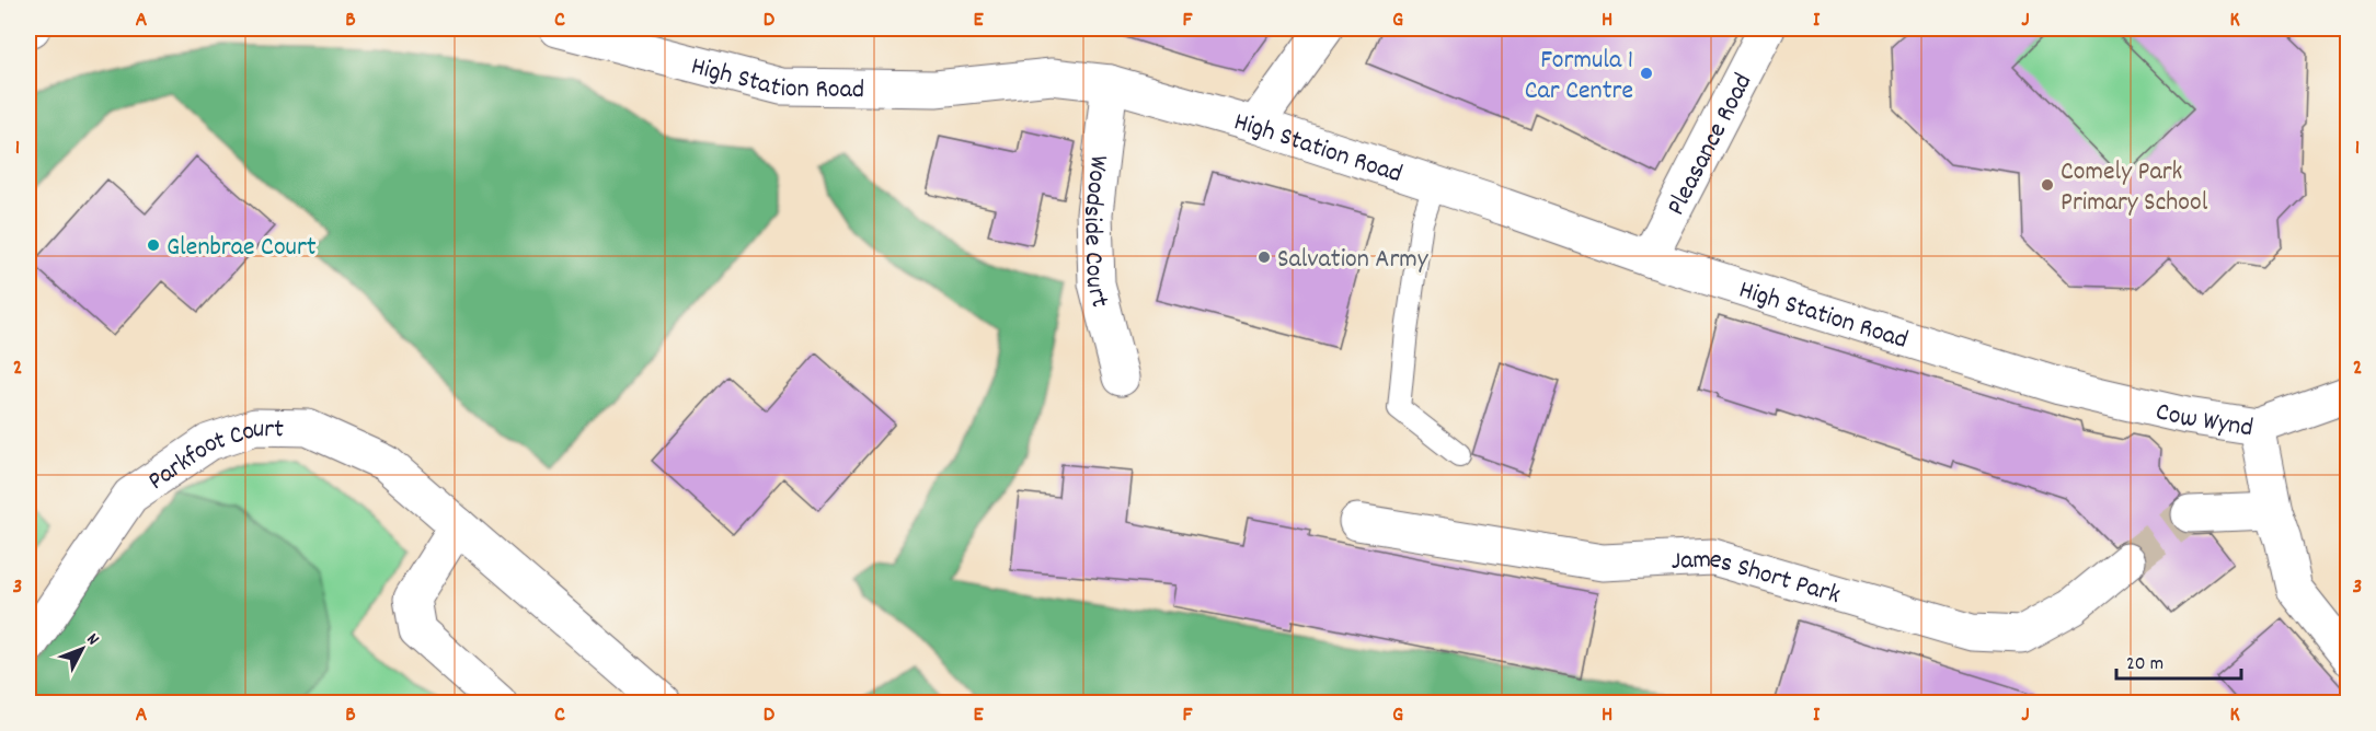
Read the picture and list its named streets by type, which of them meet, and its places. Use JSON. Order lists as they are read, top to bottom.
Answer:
{
  "streets": {
    "street": [
      "High Station Road",
      "Pleasance Road",
      "Woodside Court",
      "Cow Wynd",
      "Parkfoot Court",
      "James Short Park"
    ]
  },
  "crossings": [
    ["High Station Road", "Pleasance Road"],
    ["High Station Road", "Woodside Court"],
    ["High Station Road", "Cow Wynd"]
  ],
  "places": [
    "Formula 1 Car Centre",
    "Comely Park Primary School",
    "Glenbrae Court",
    "Salvation Army"
  ],
  "scale_bar": "20 m",
  "north": "top right",
  "grid": {
    "columns": [
      "A",
      "B",
      "C",
      "D",
      "E",
      "F",
      "G",
      "H",
      "I",
      "J",
      "K"
    ],
    "rows": ["1", "2", "3"]
  }
}
